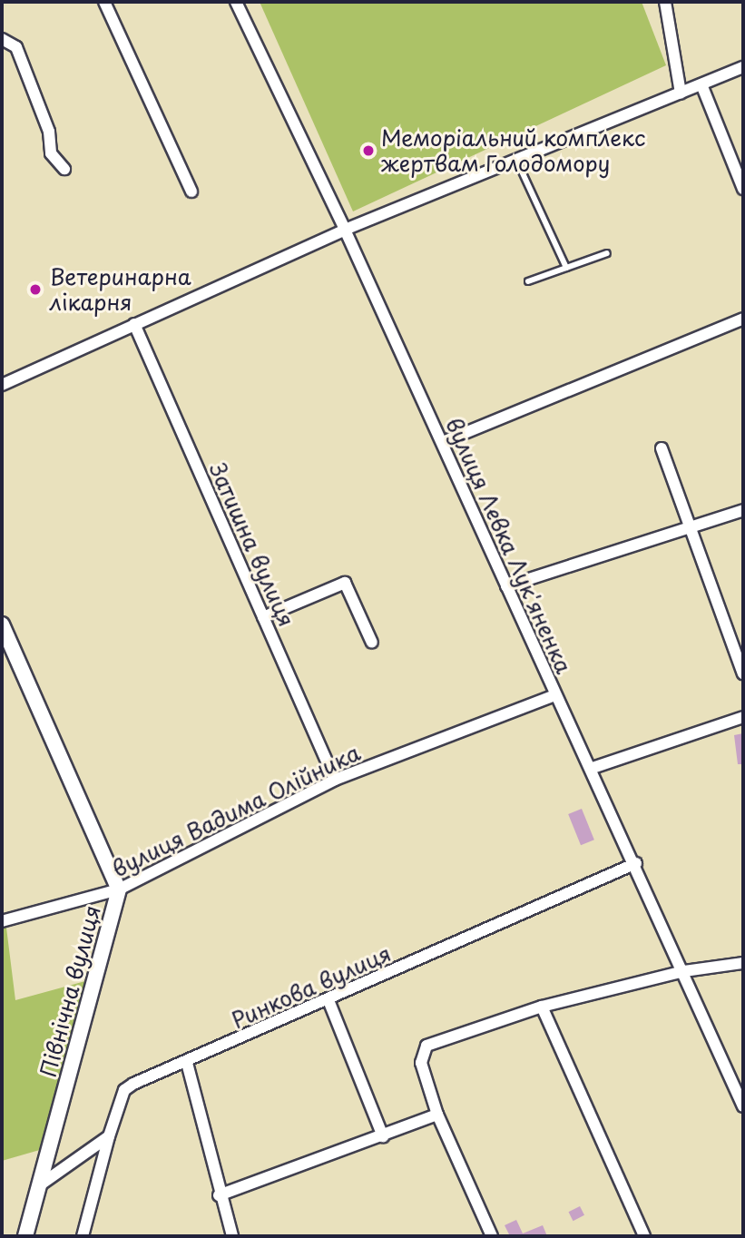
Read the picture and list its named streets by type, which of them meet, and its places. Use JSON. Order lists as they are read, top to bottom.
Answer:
{
  "streets": {
    "street": [
      "Затишна вулиця",
      "вулиця Левка Лук'яненка",
      "вулиця Вадима Олійника",
      "Ринкова вулиця",
      "Північна вулиця"
    ]
  },
  "crossings": [
    ["Затишна вулиця", "вулиця Вадима Олійника"],
    ["вулиця Левка Лук'яненка", "вулиця Вадима Олійника"],
    ["вулиця Левка Лук'яненка", "Ринкова вулиця"],
    ["вулиця Вадима Олійника", "Північна вулиця"]
  ],
  "places": ["Меморіальний комплекс жертвам Голодомору", "Ветеринарна лікарня"]
}
